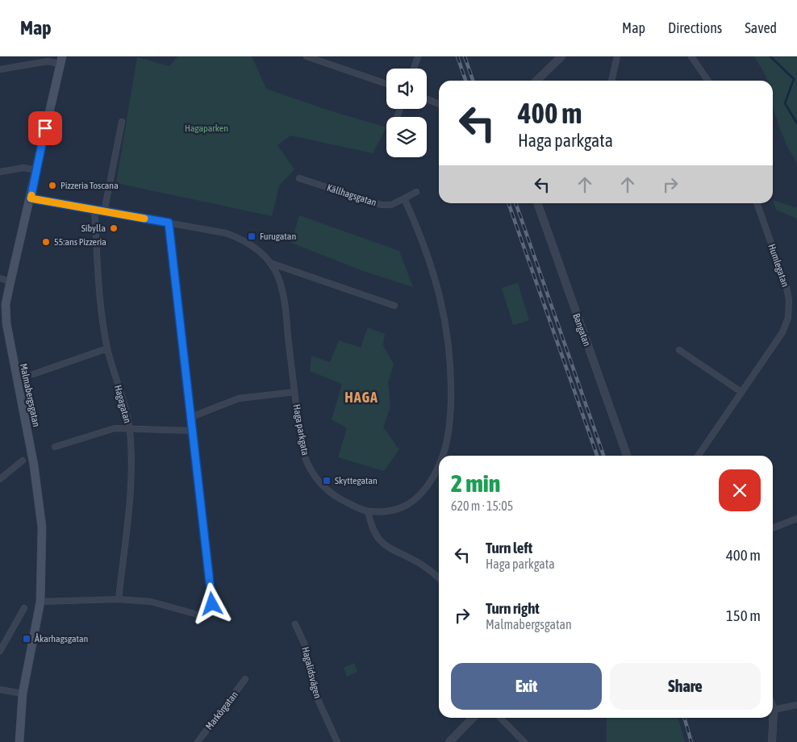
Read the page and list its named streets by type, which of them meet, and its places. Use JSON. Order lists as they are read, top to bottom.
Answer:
{
  "streets": {
    "main road": ["Malmabergsgatan"],
    "street": [
      "Källhagsgatan",
      "Humlegatan",
      "Bangatan",
      "Hagagatan",
      "Haga parkgata",
      "Hagalidsvägen",
      "Markörgatan"
    ]
  },
  "crossings": [
    ["Källhagsgatan", "Haga parkgata"],
    ["Malmabergsgatan", "Haga parkgata"],
    ["Hagagatan", "Haga parkgata"]
  ],
  "districts": ["HAGA"],
  "parks": ["Hagaparken"],
  "places": {
    "other": ["Pizzeria Toscana", "Sibylla", "55:ans Pizzeria"],
    "transit": ["Furugatan", "Skyttegatan", "Åkarhagsgatan"]
  },
  "page": {
    "header": "Map",
    "nav": ["Map", "Directions", "Saved"],
    "turn": ["400 m", "Haga parkgata"],
    "heading": ["2 min", "620 m · 15:05"],
    "list": [
      {
        "name": "Turn left",
        "note": "Haga parkgata",
        "value": "400 m"
      },
      {
        "name": "Turn right",
        "note": "Malmabergsgatan",
        "value": "150 m"
      }
    ],
    "buttons": ["Exit", "Share"]
  }
}
